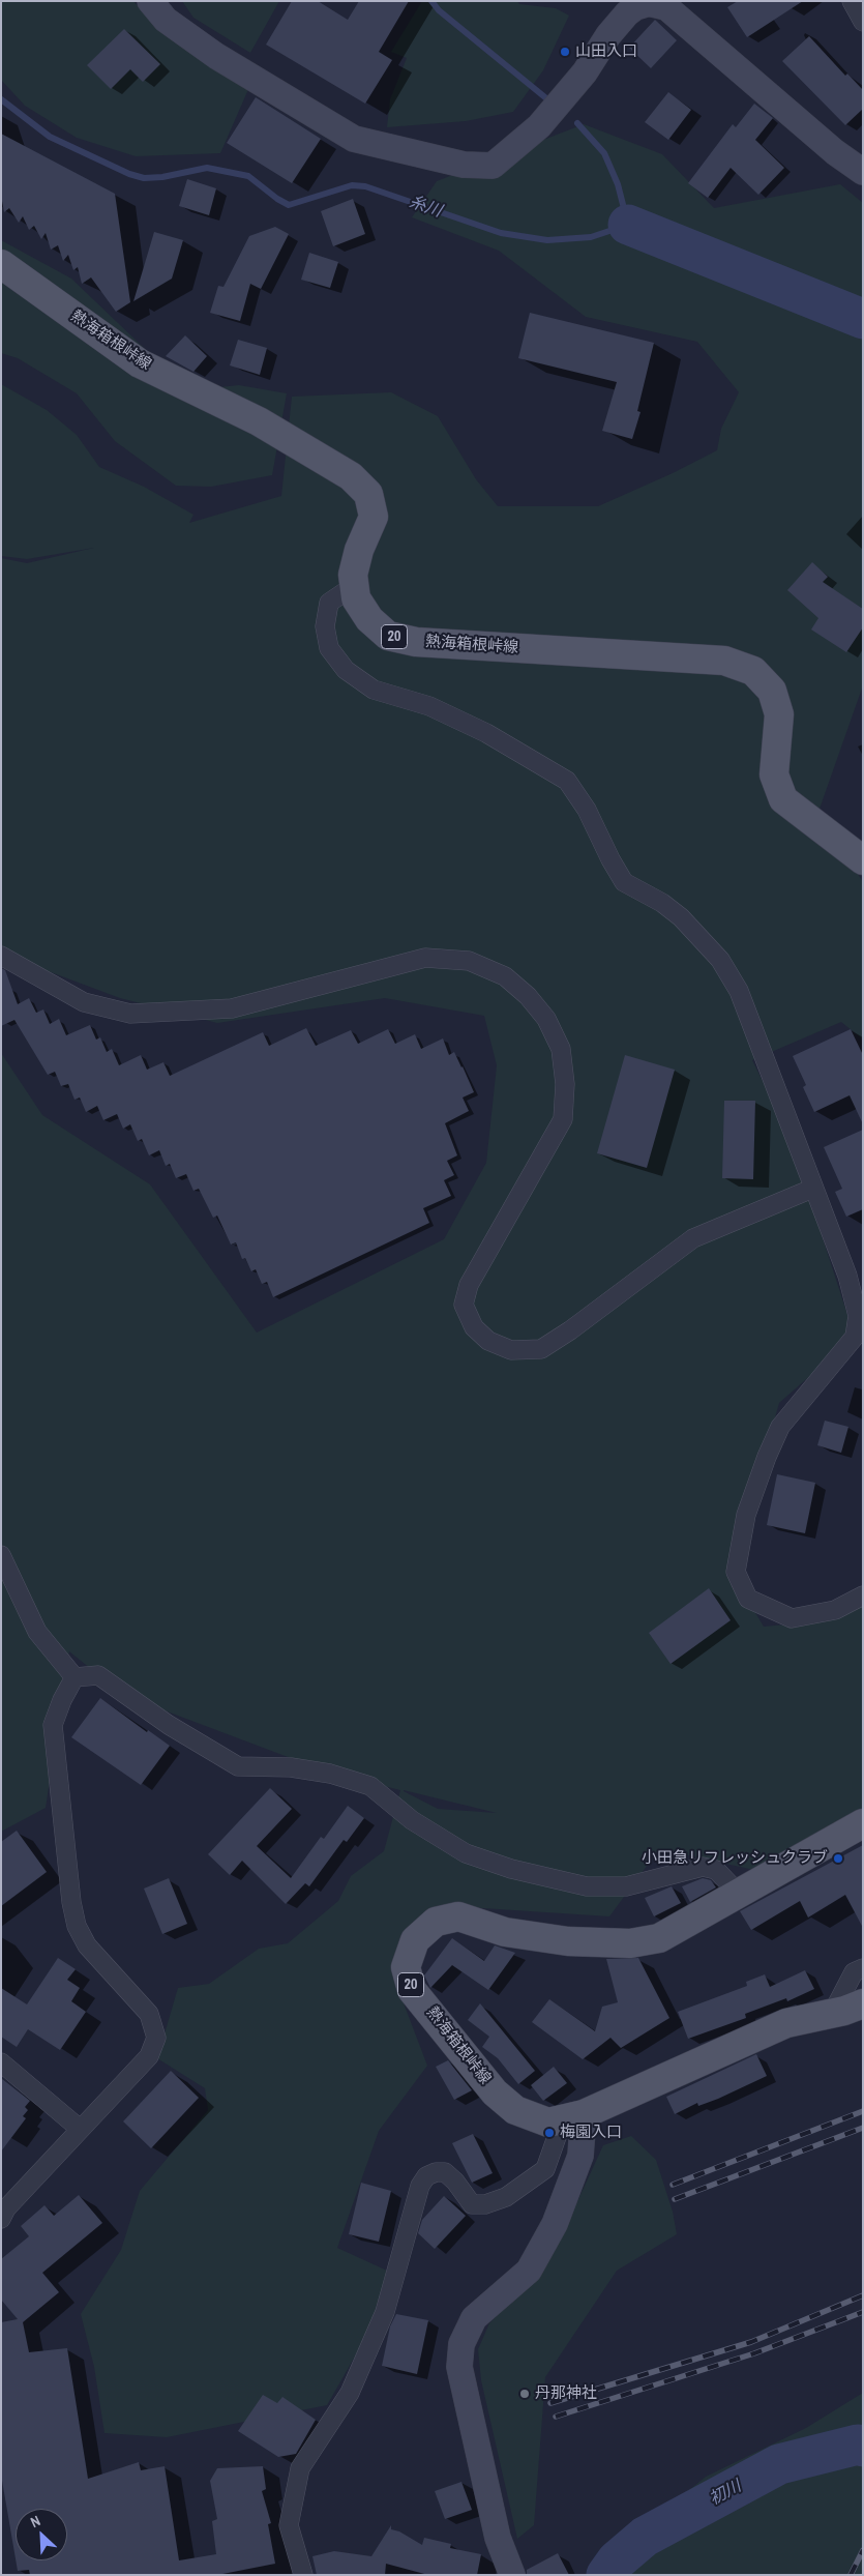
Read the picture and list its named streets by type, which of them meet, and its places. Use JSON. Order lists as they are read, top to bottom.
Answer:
{
  "streets": {
    "main road": ["熱海箱根峠線", "20"]
  },
  "water": ["糸川", "初川"],
  "places": [
    "山田入口",
    "小田急リフレッシュクラブ",
    "梅園入口",
    "丹那神社"
  ],
  "north": "top left"
}
